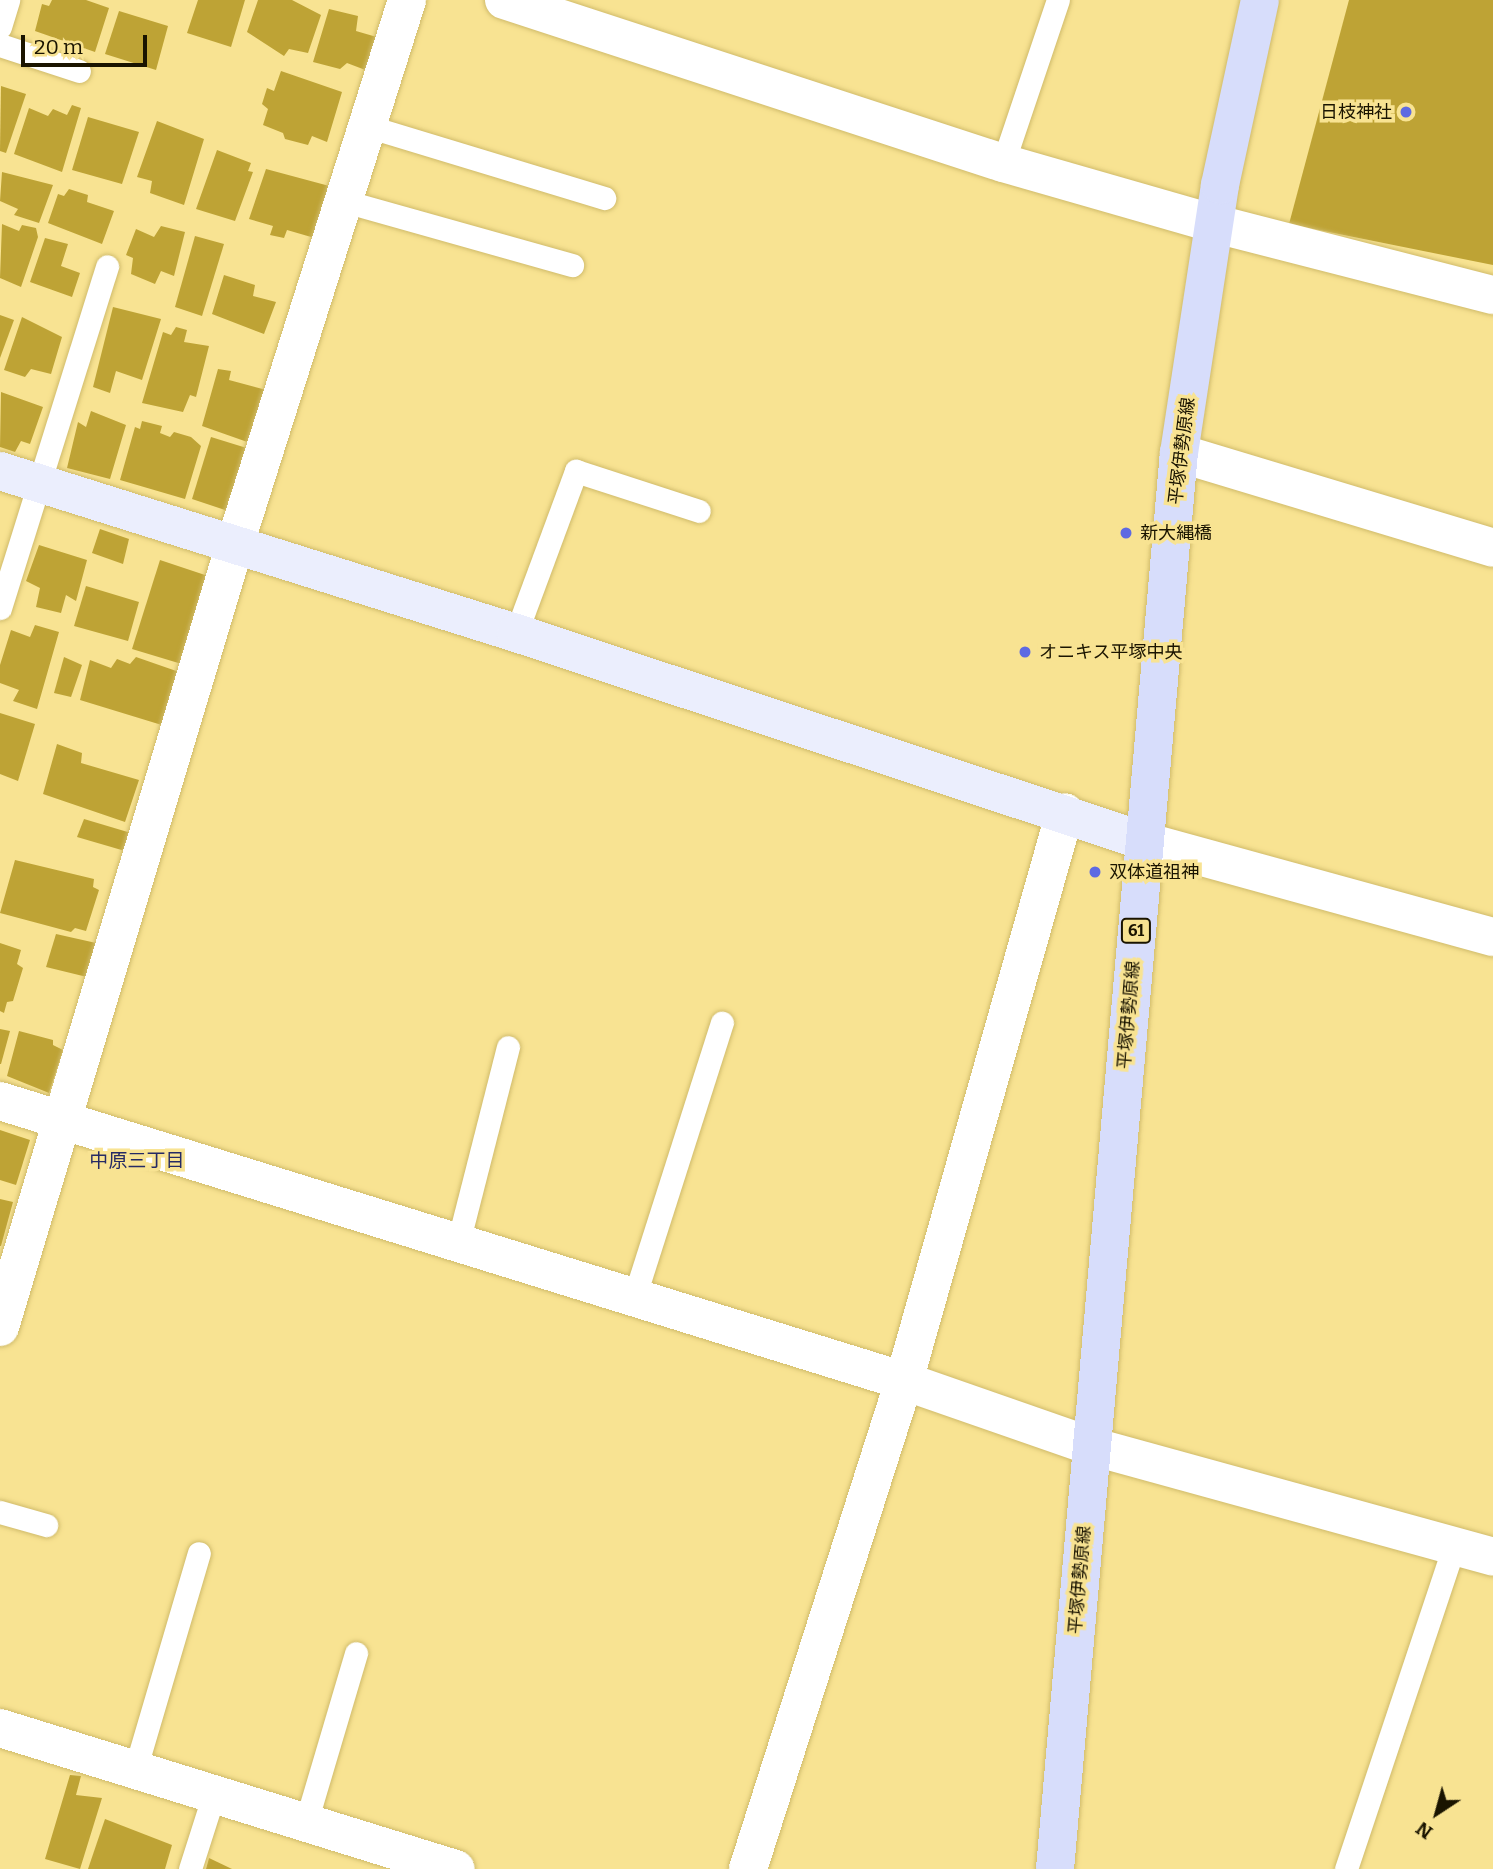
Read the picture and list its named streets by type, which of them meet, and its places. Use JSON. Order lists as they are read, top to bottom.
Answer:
{
  "streets": {
    "main road": ["平塚伊勢原線", "61"]
  },
  "districts": ["中原三丁目"],
  "places": [
    "日枝神社",
    "新大縄橋",
    "オニキス平塚中央",
    "双体道祖神"
  ],
  "scale_bar": "20 m",
  "north": "bottom left"
}
